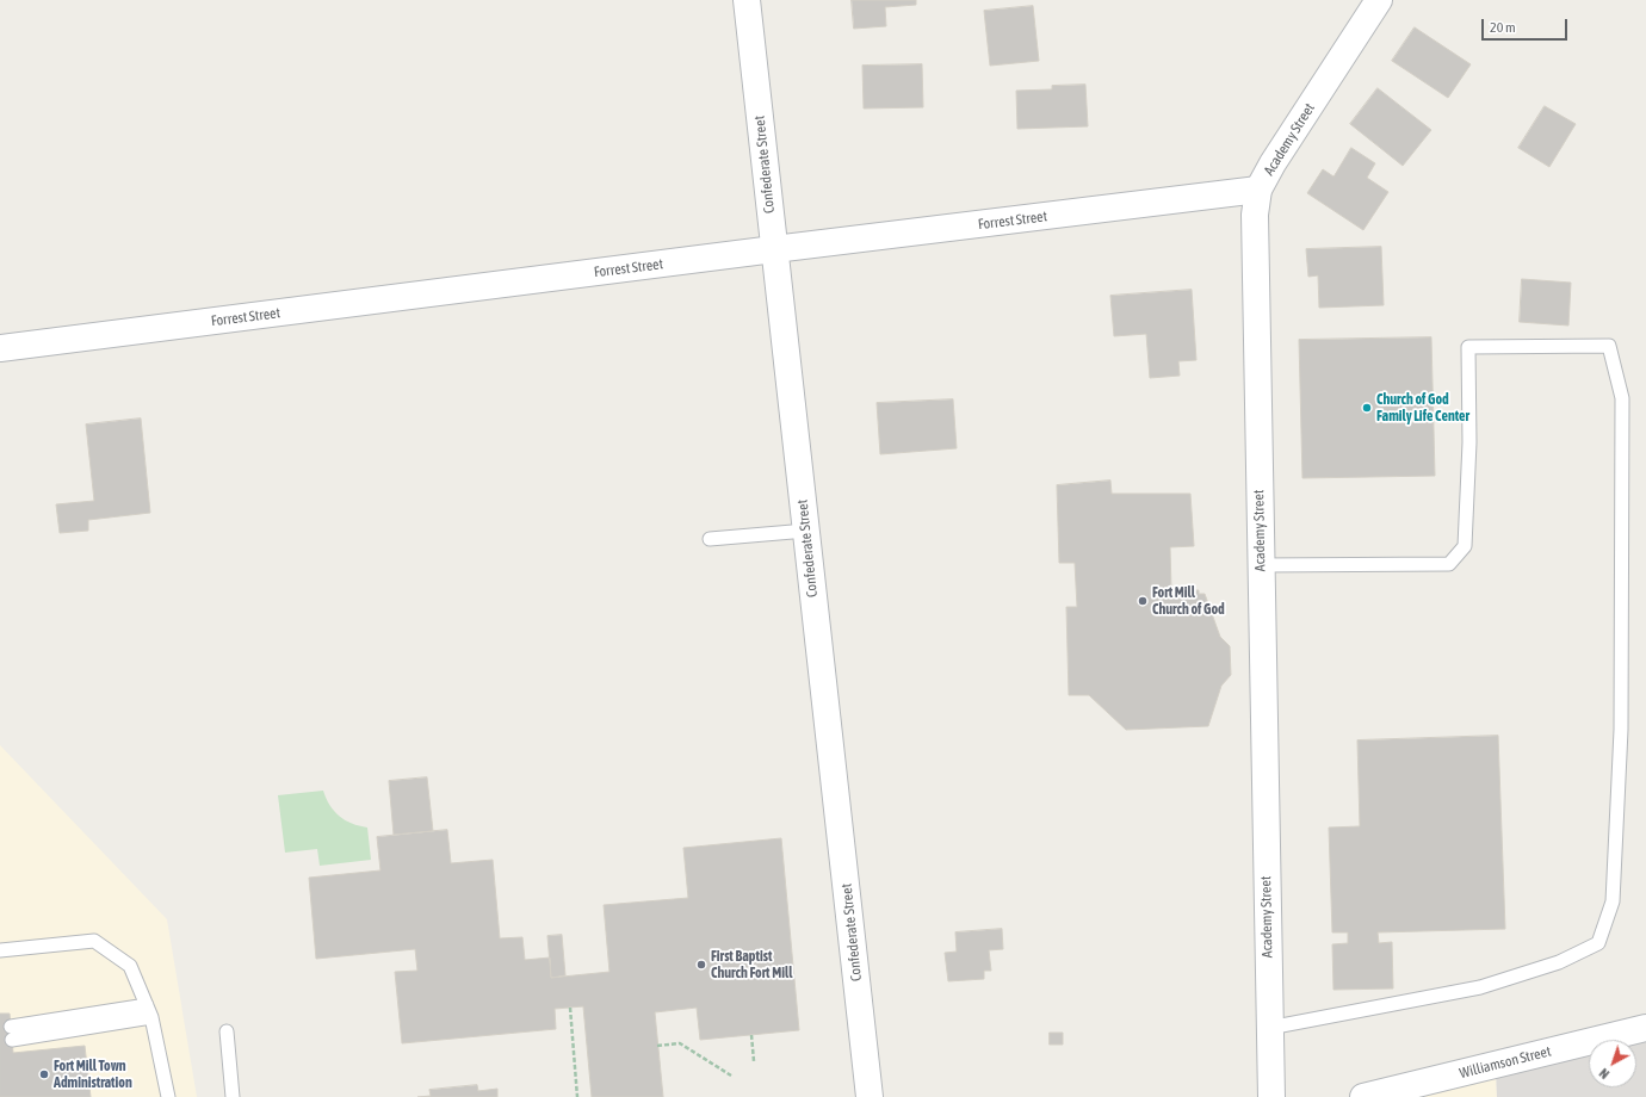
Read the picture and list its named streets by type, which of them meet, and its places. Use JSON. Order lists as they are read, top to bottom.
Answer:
{
  "streets": {
    "street": [
      "Academy Street",
      "Confederate Street",
      "Forrest Street",
      "Williamson Street"
    ]
  },
  "crossings": [
    ["Academy Street", "Forrest Street"],
    ["Confederate Street", "Forrest Street"]
  ],
  "places": [
    "Church of God Family Life Center",
    "Fort Mill Church of God",
    "First Baptist Church Fort Mill",
    "Fort Mill Town Administration"
  ],
  "scale_bar": "20 m",
  "north": "bottom left"
}
